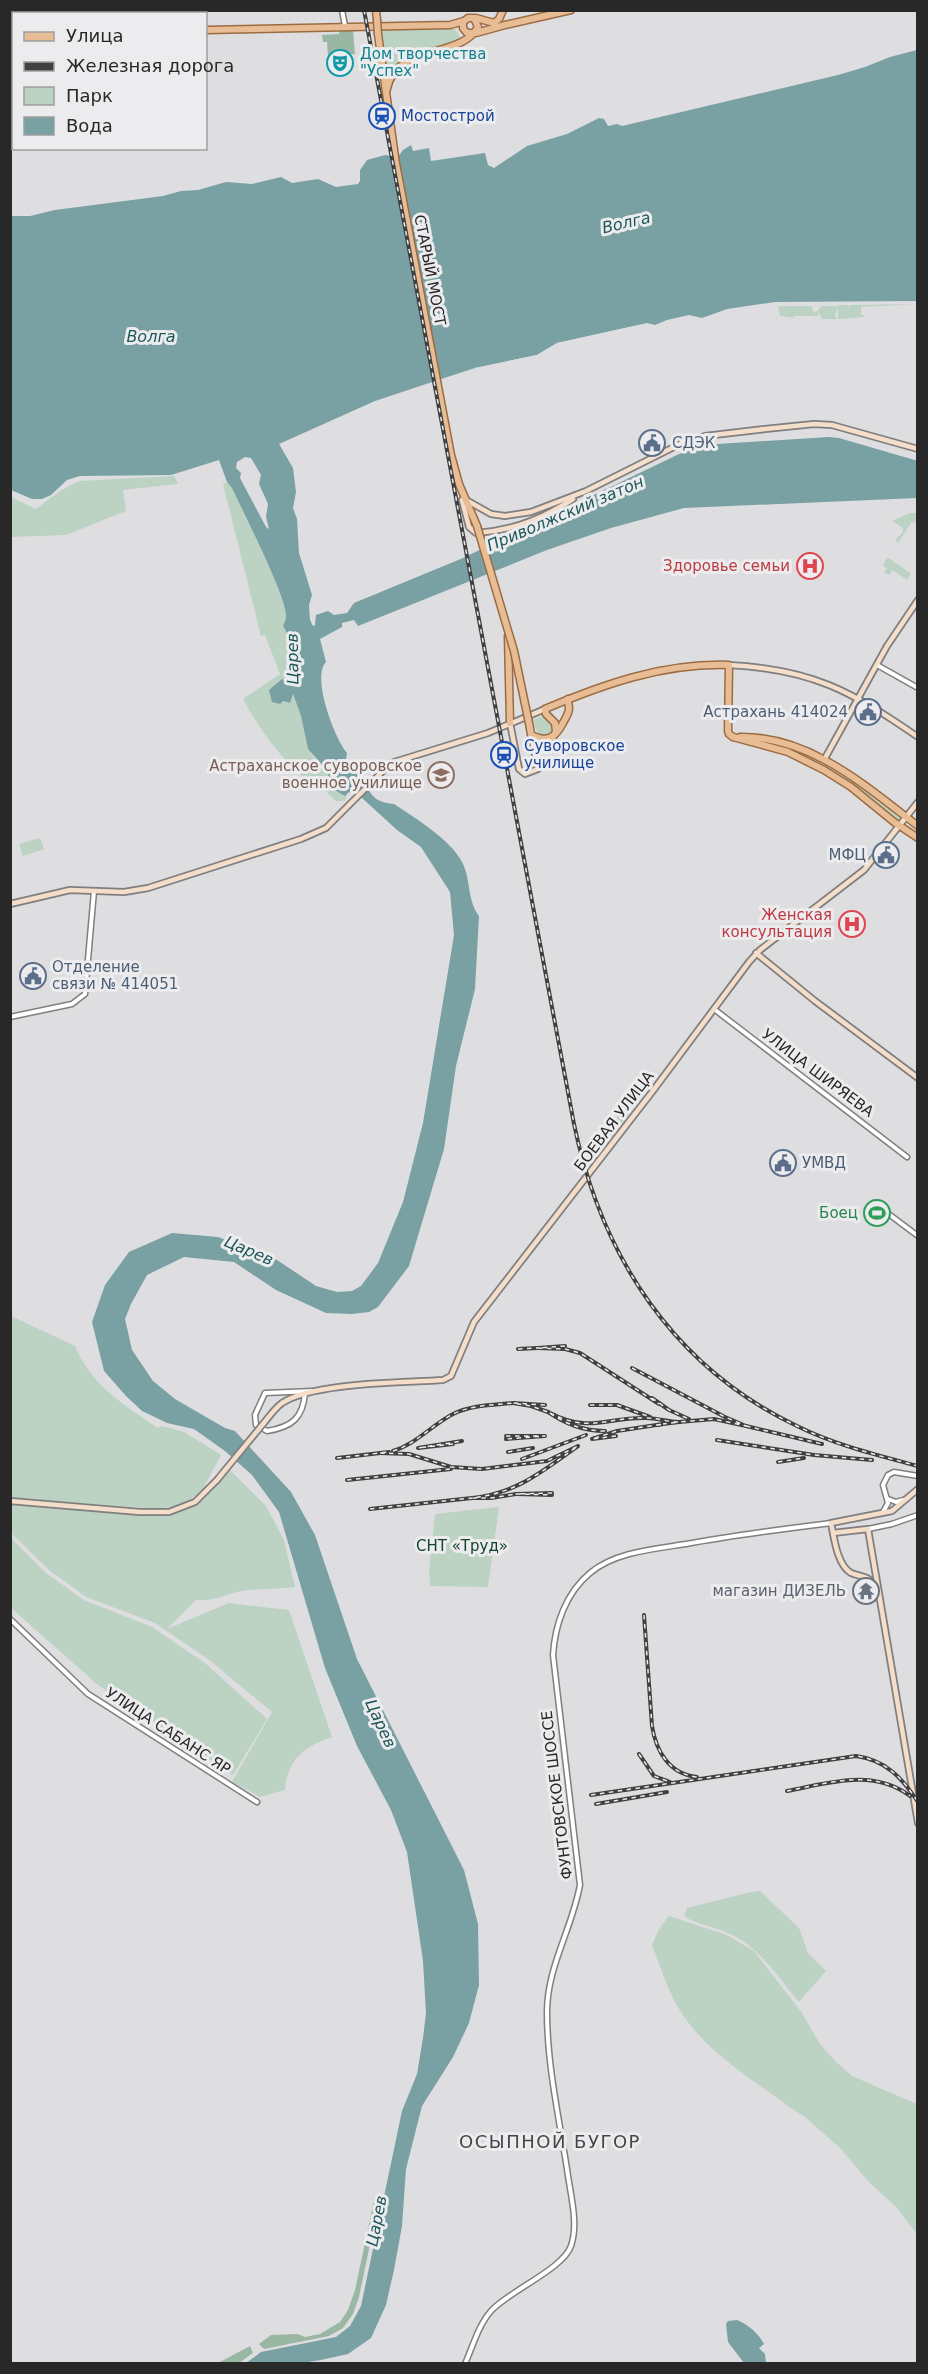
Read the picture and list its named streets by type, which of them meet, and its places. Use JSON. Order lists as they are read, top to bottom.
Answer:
{
  "streets": {
    "main road": ["СТАРЫЙ МОСТ", "БОЕВАЯ УЛИЦА"],
    "street": ["УЛИЦА ШИРЯЕВА", "УЛИЦА САБАНС ЯР", "ФУНТОВСКОЕ ШОССЕ"]
  },
  "crossings": [
    ["УЛИЦА ШИРЯЕВА", "БОЕВАЯ УЛИЦА"]
  ],
  "districts": ["ОСЫПНОЙ БУГОР"],
  "water": ["Волга", "Приволжский затон", "Царев"],
  "parks": ["СНТ «Труд»"],
  "places": {
    "theatre": ["Дом творчества \"Успех\""],
    "station": ["Мостострой", "Суворовское училище"],
    "public building": [
      "СДЭК",
      "Астрахань 414024",
      "МФЦ",
      "Отделение связи № 414051",
      "УМВД"
    ],
    "hospital": ["Здоровье семьи", "Женская консультация"],
    "school or university": ["Астраханское суворовское военное училище"],
    "sports": ["Боец"],
    "temple": ["магазин ДИЗЕЛЬ"]
  },
  "legend": [
    "Улица",
    "Железная дорога",
    "Парк",
    "Вода"
  ]
}
